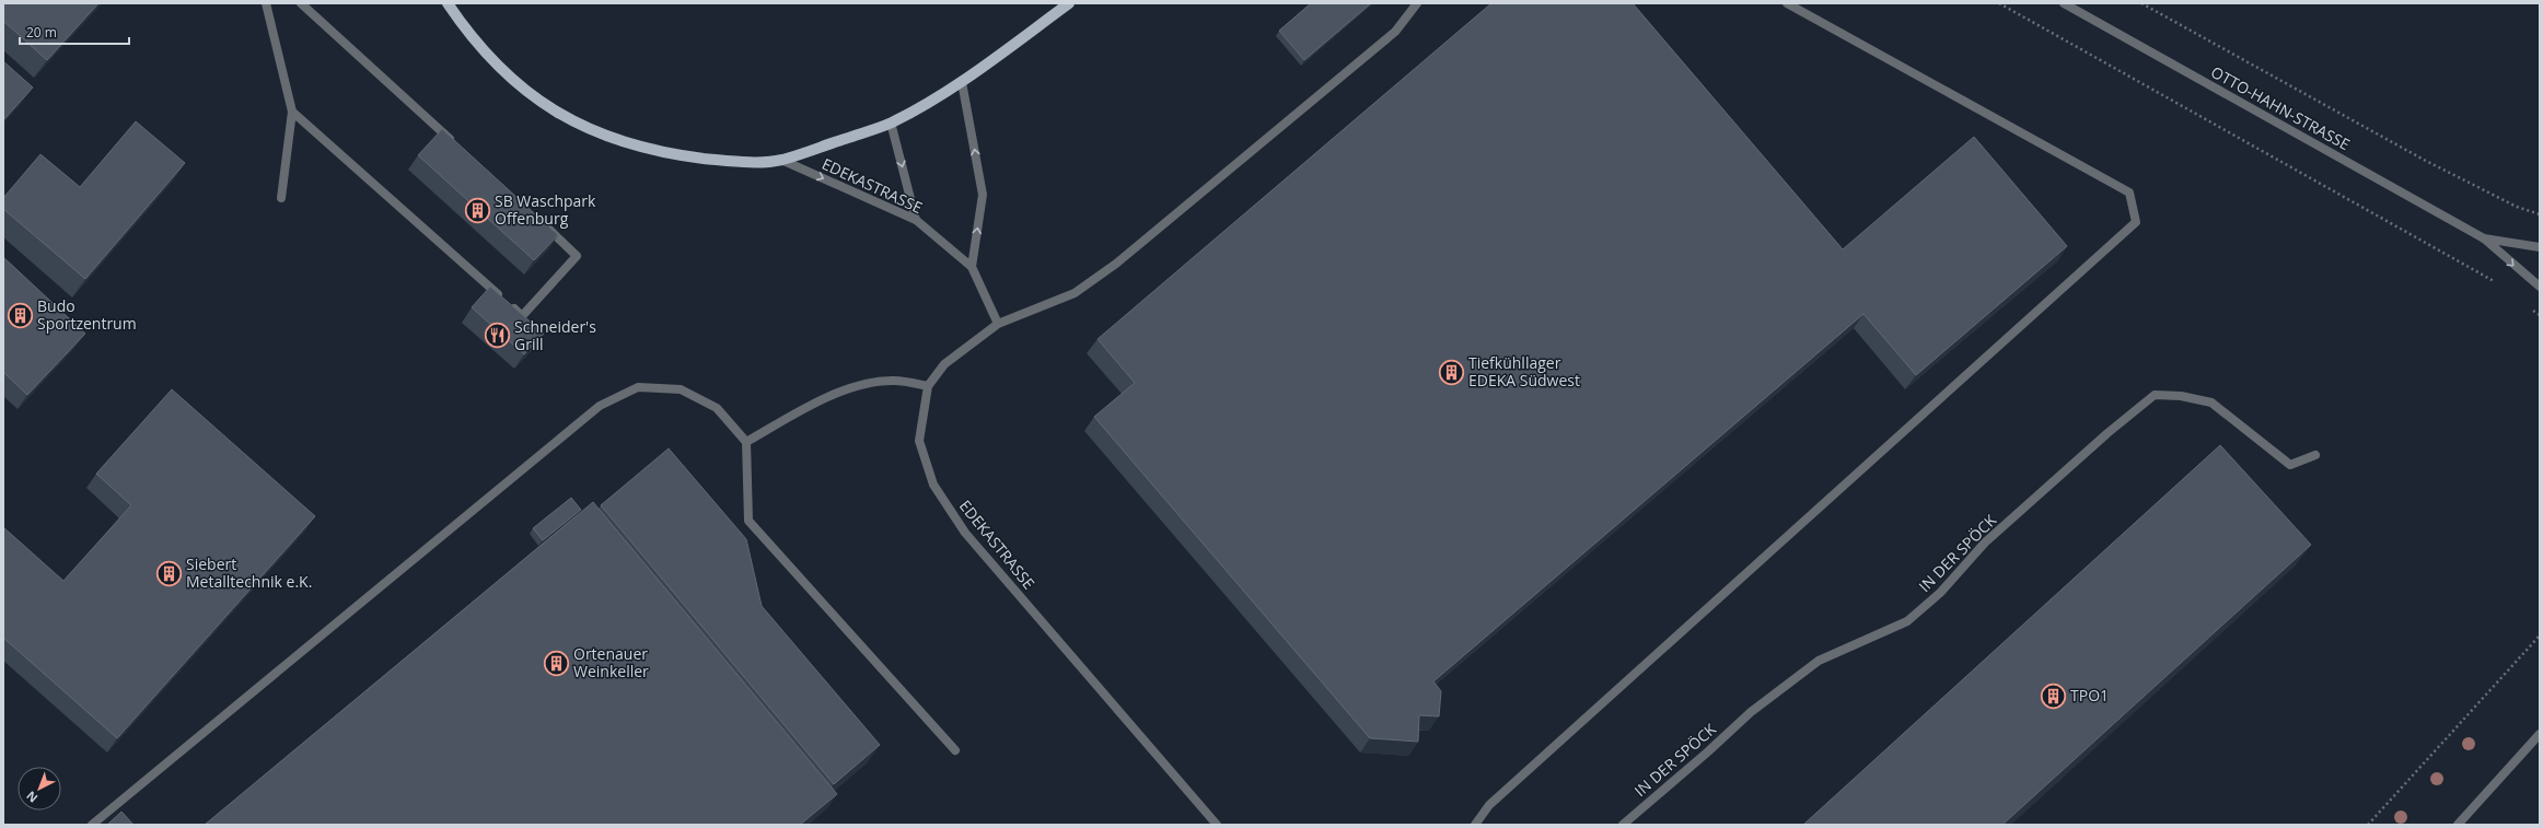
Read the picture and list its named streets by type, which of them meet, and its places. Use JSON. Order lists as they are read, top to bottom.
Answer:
{
  "streets": {
    "street": ["OTTO-HAHN-STRASSE", "EDEKASTRASSE", "IN DER SPÖCK"]
  },
  "places": {
    "building": [
      "SB Waschpark Offenburg",
      "Budo Sportzentrum",
      "Tiefkühllager EDEKA Südwest",
      "Siebert Metalltechnik e.K.",
      "Ortenauer Weinkeller",
      "TPO1"
    ],
    "restaurant": ["Schneider's Grill"]
  },
  "scale_bar": "20 m",
  "north": "bottom left"
}
